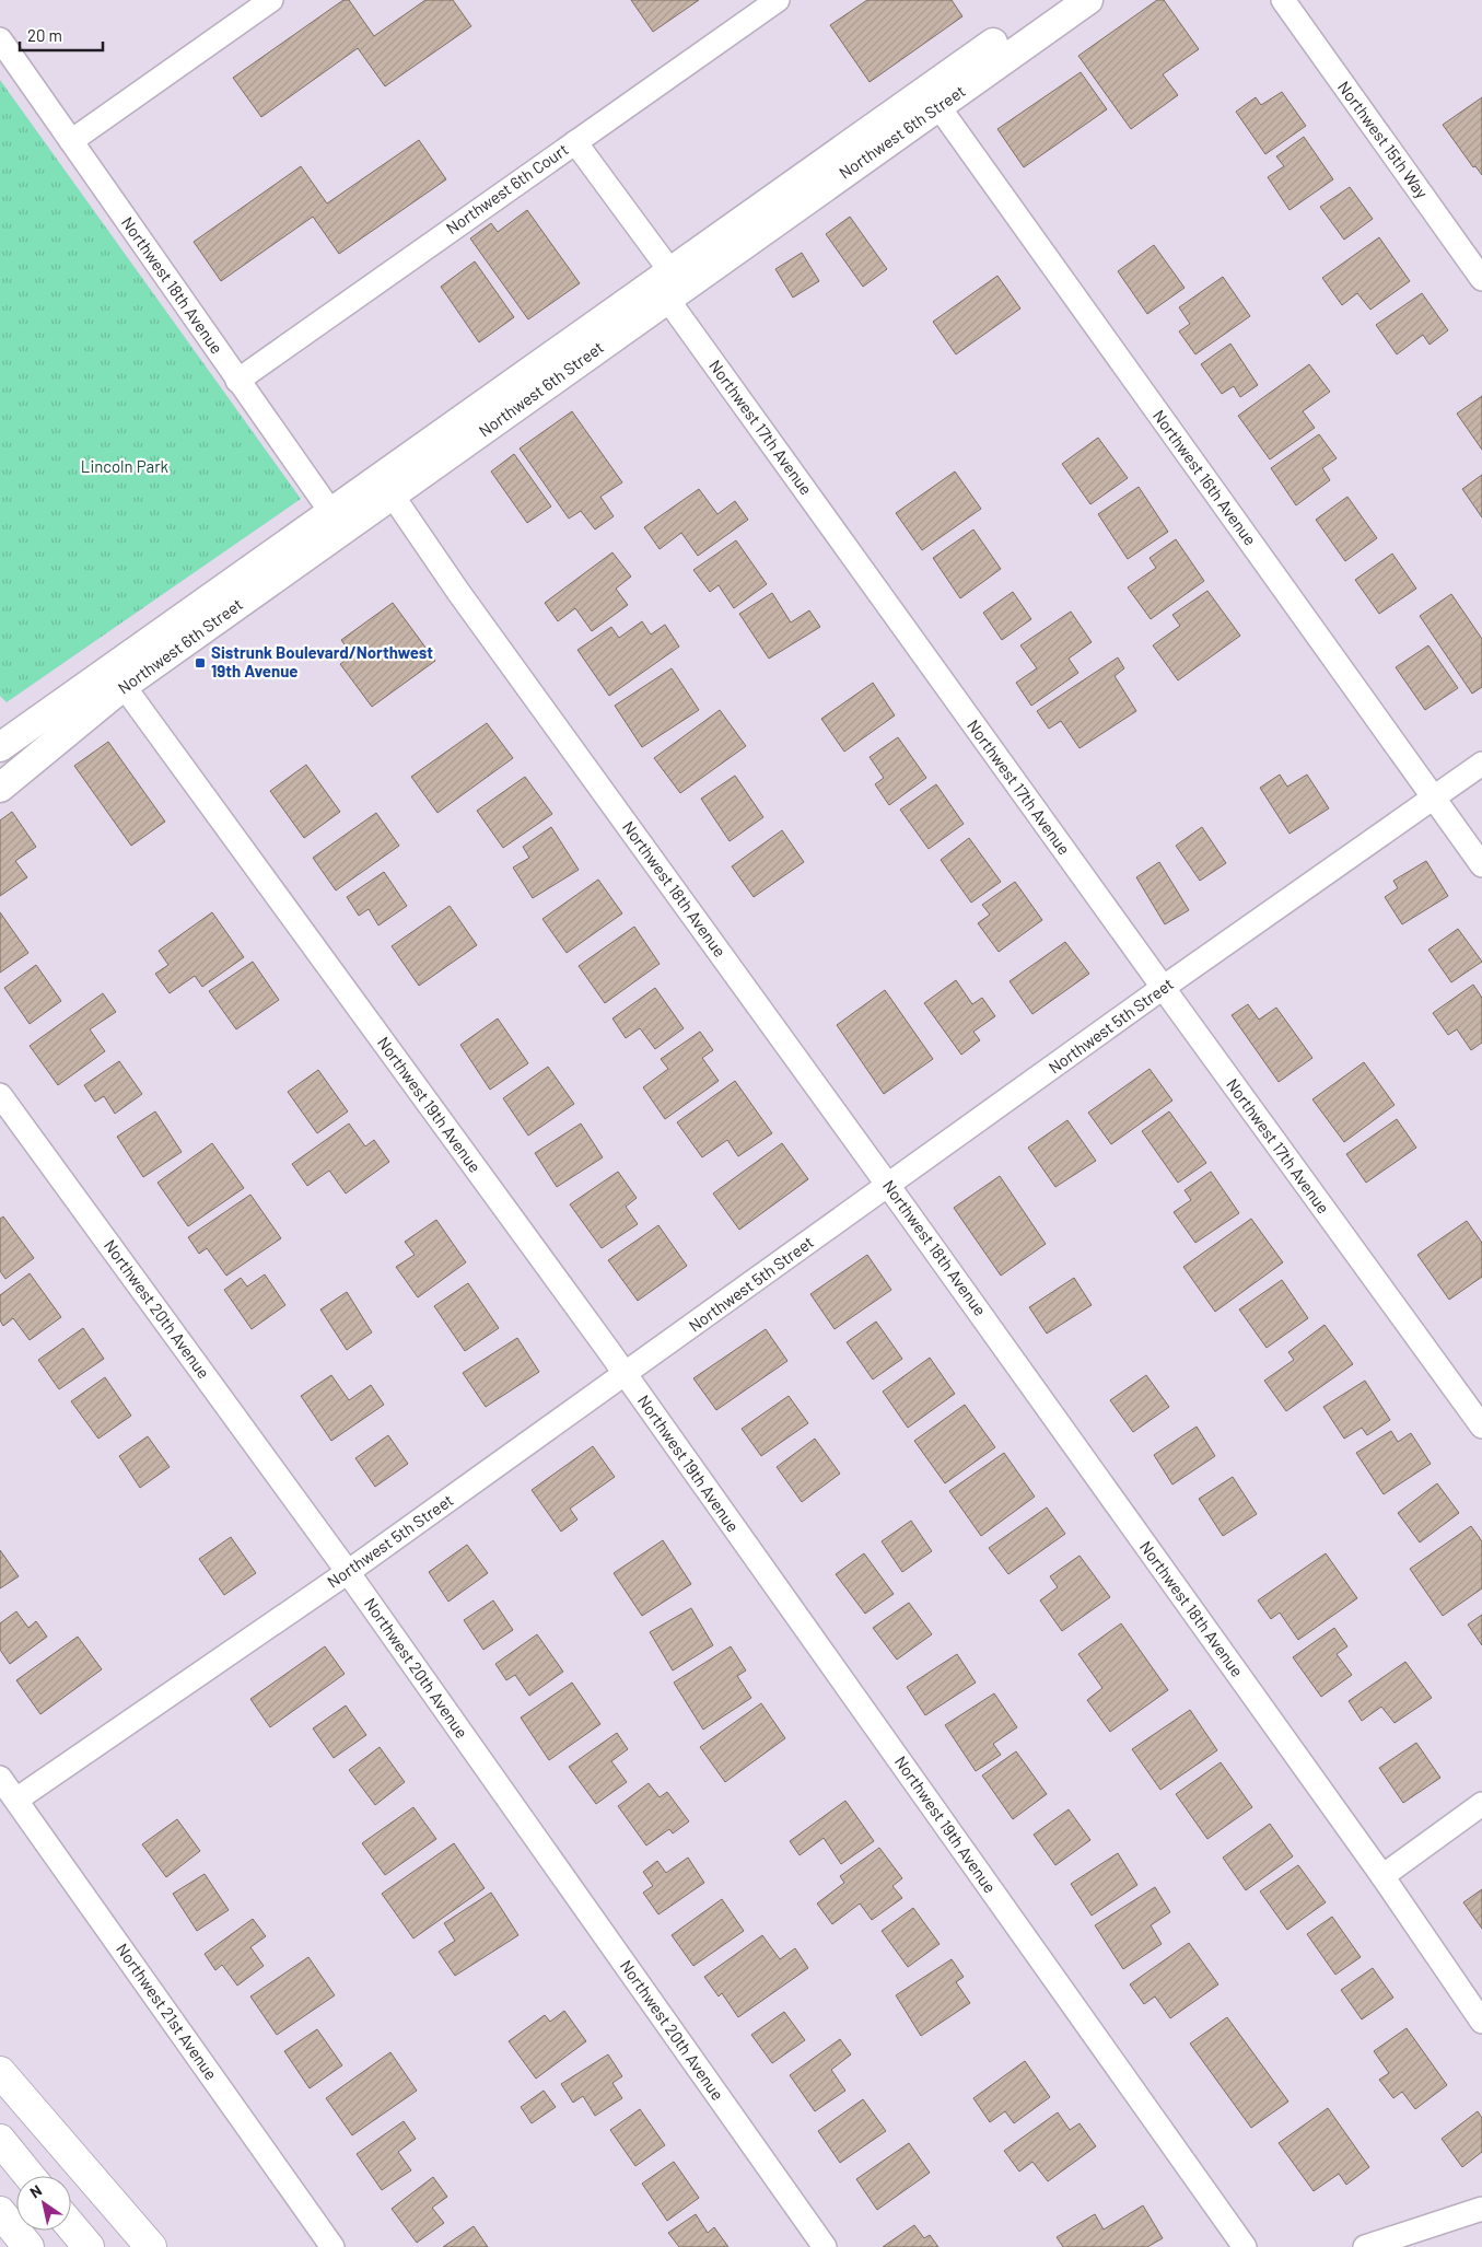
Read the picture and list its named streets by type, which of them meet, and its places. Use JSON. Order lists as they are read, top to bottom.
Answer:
{
  "streets": {
    "street": [
      "Northwest 6th Street",
      "Northwest 15th Way",
      "Northwest 6th Court",
      "Northwest 18th Avenue",
      "Northwest 17th Avenue",
      "Northwest 16th Avenue",
      "Northwest 5th Street",
      "Northwest 19th Avenue",
      "Northwest 20th Avenue",
      "Northwest 21st Avenue"
    ]
  },
  "crossings": [
    ["Northwest 6th Street", "Northwest 18th Avenue"],
    ["Northwest 6th Street", "Northwest 17th Avenue"],
    ["Northwest 6th Street", "Northwest 16th Avenue"],
    ["Northwest 6th Street", "Northwest 19th Avenue"],
    ["Northwest 6th Court", "Northwest 18th Avenue"],
    ["Northwest 6th Court", "Northwest 17th Avenue"],
    ["Northwest 18th Avenue", "Northwest 5th Street"],
    ["Northwest 17th Avenue", "Northwest 5th Street"],
    ["Northwest 16th Avenue", "Northwest 5th Street"],
    ["Northwest 5th Street", "Northwest 19th Avenue"],
    ["Northwest 5th Street", "Northwest 20th Avenue"],
    ["Northwest 5th Street", "Northwest 21st Avenue"]
  ],
  "parks": ["Lincoln Park"],
  "places": {
    "transit": ["Sistrunk Boulevard/Northwest 19th Avenue"]
  },
  "scale_bar": "20 m",
  "north": "top left"
}
